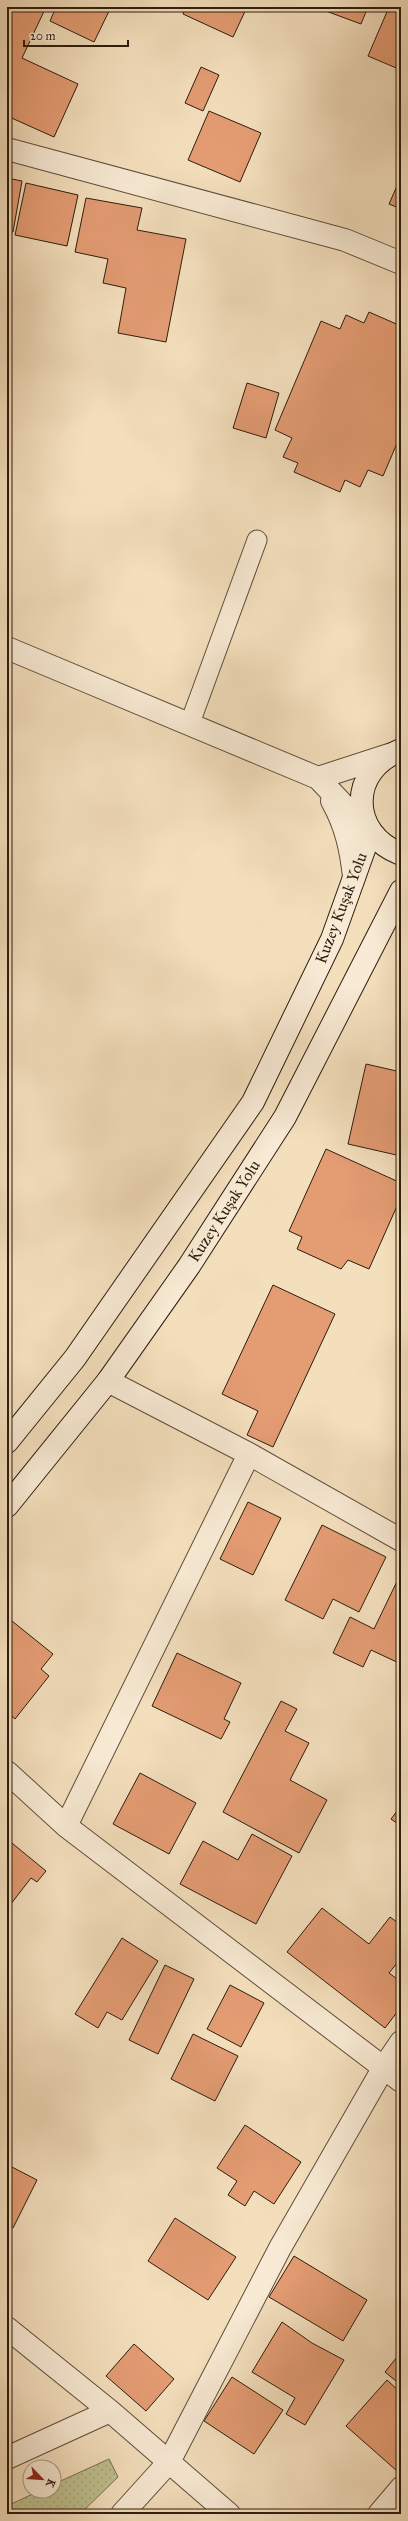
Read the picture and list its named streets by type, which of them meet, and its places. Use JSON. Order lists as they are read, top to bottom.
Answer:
{
  "streets": {
    "street": ["Kuzey Kuşak Yolu"]
  },
  "scale_bar": "20 m",
  "north": "bottom right"
}
